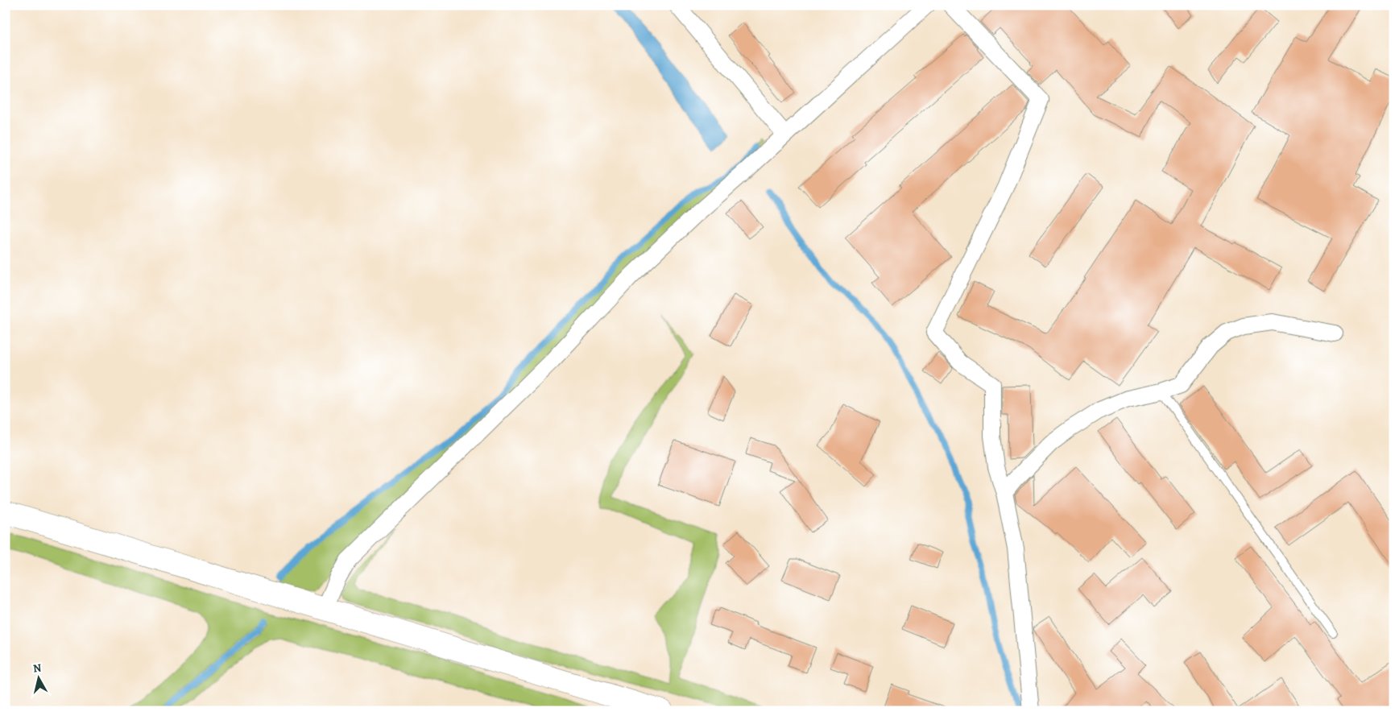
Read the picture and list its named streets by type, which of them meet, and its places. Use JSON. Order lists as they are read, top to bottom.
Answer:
{
  "north": "top"
}
